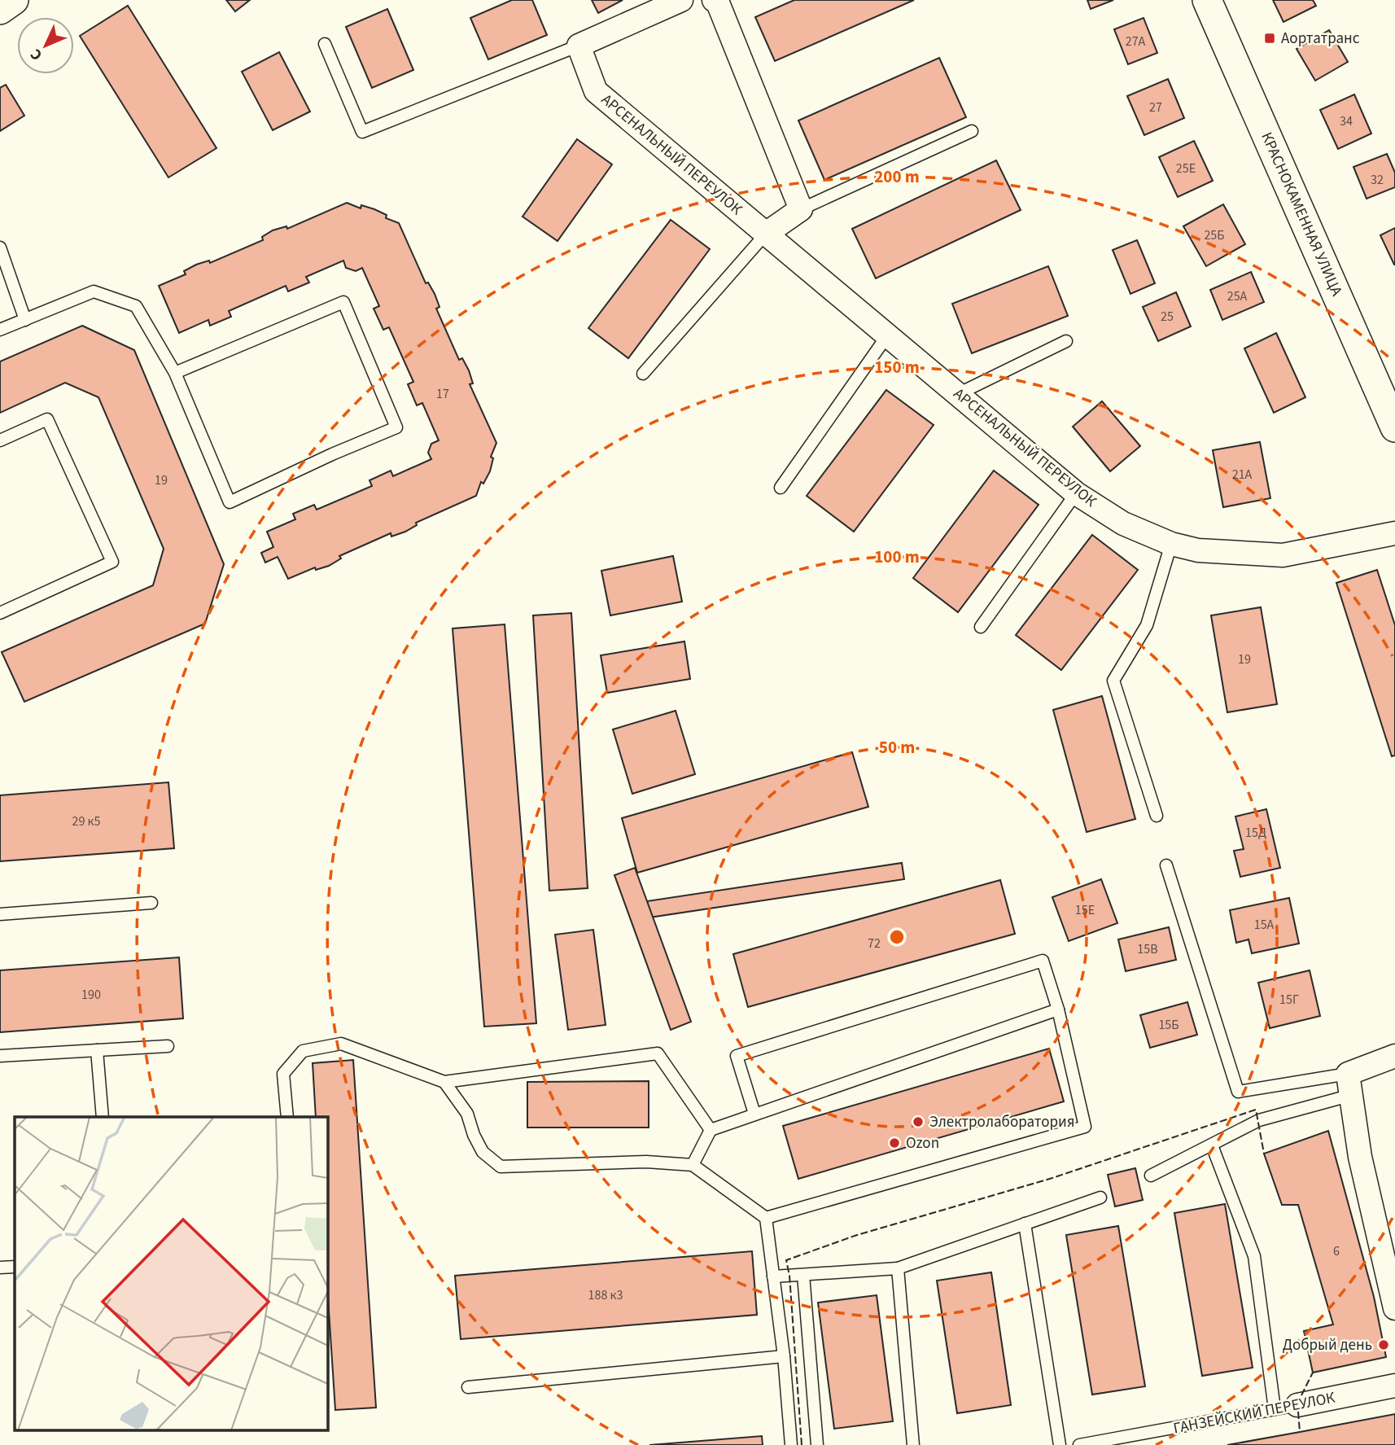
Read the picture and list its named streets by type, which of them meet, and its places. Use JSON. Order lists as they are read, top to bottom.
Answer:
{
  "streets": {
    "street": ["АРСЕНАЛЬНЫЙ ПЕРЕУЛОК", "КРАСНОКАМЕННАЯ УЛИЦА", "ГАНЗЕЙСКИЙ ПЕРЕУЛОК"]
  },
  "places": {
    "transit": ["Аортатранс"],
    "other": ["Электролаборатория", "Ozon", "Добрый день"]
  },
  "house_numbers": [
    "27А",
    "27",
    "34",
    "25Е",
    "32",
    "25Б",
    "25А",
    "25",
    "17",
    "21А",
    "19",
    "19",
    "29 к5",
    "15Д",
    "15Е",
    "15А",
    "72",
    "15В",
    "190",
    "15Г",
    "15Б",
    "6",
    "188 к3"
  ],
  "north": "bottom left",
  "rings": [
    "200 m",
    "150 m",
    "100 m",
    "50 m"
  ]
}
